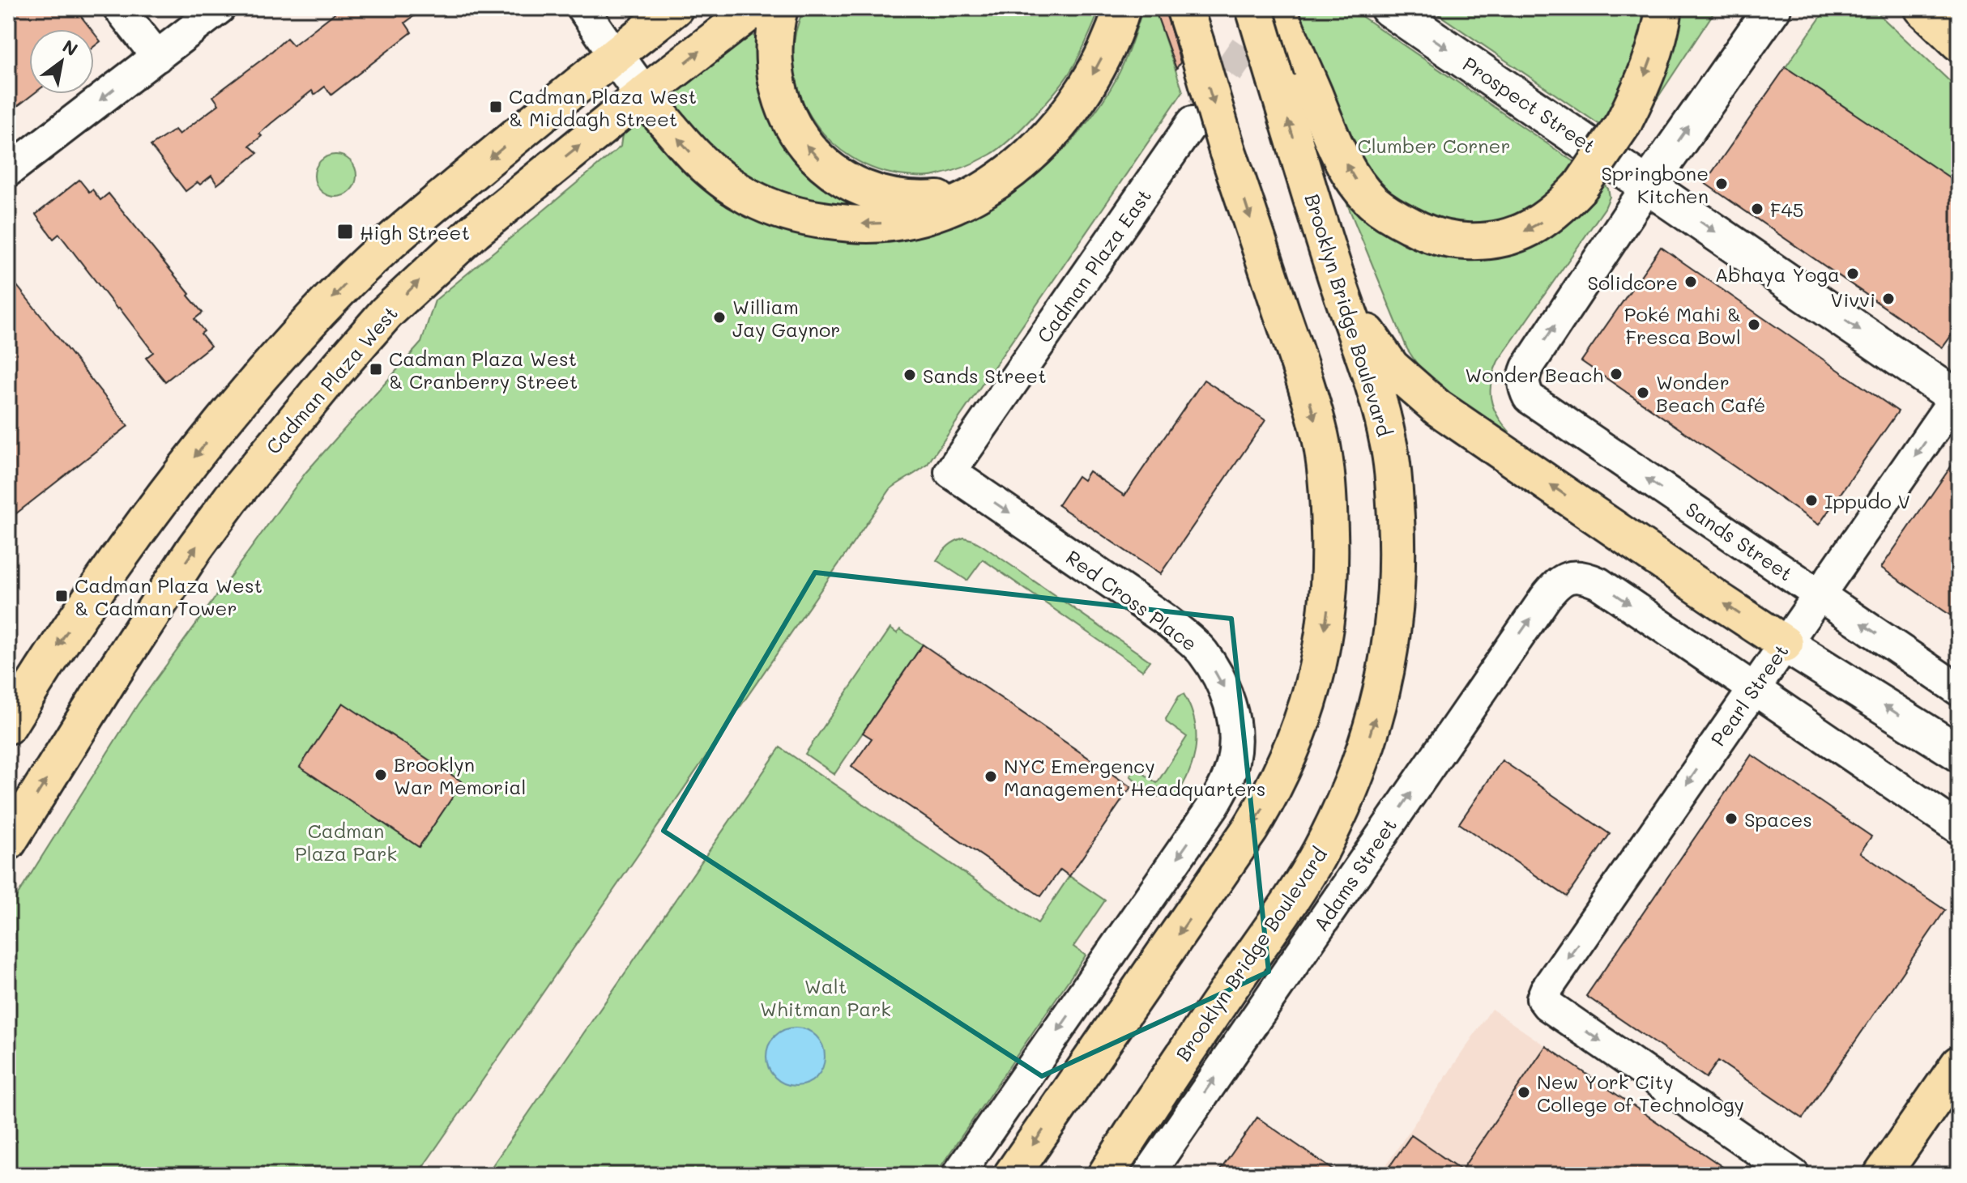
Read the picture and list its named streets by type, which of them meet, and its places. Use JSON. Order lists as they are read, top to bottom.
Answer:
{
  "streets": {
    "main road": ["Prospect Street", "Brooklyn Bridge Boulevard", "Cadman Plaza West"],
    "street": [
      "Cadman Plaza East",
      "Sands Street",
      "Red Cross Place",
      "Pearl Street",
      "Adams Street"
    ]
  },
  "crossings": [
    ["Prospect Street", "Sands Street"],
    ["Prospect Street", "Pearl Street"],
    ["Cadman Plaza East", "Red Cross Place"],
    ["Sands Street", "Pearl Street"],
    ["Pearl Street", "Adams Street"]
  ],
  "one_way": ["Adams Street"],
  "parks": ["Clumber Corner", "Cadman Plaza Park", "Walt Whitman Park"],
  "places": {
    "transit": [
      "Cadman Plaza West & Middagh Street",
      "High Street",
      "Cadman Plaza West & Cranberry Street",
      "Cadman Plaza West & Cadman Tower"
    ],
    "other": [
      "Springbone Kitchen",
      "F45",
      "Abhaya Yoga",
      "Solidcore",
      "Vivvi",
      "William Jay Gaynor",
      "Poké Mahi & Fresca Bowl",
      "Wonder Beach",
      "Sands Street",
      "Wonder Beach Café",
      "Ippudo V",
      "Brooklyn War Memorial",
      "NYC Emergency Management Headquarters",
      "Spaces",
      "New York City College of Technology"
    ]
  },
  "north": "top right"
}
